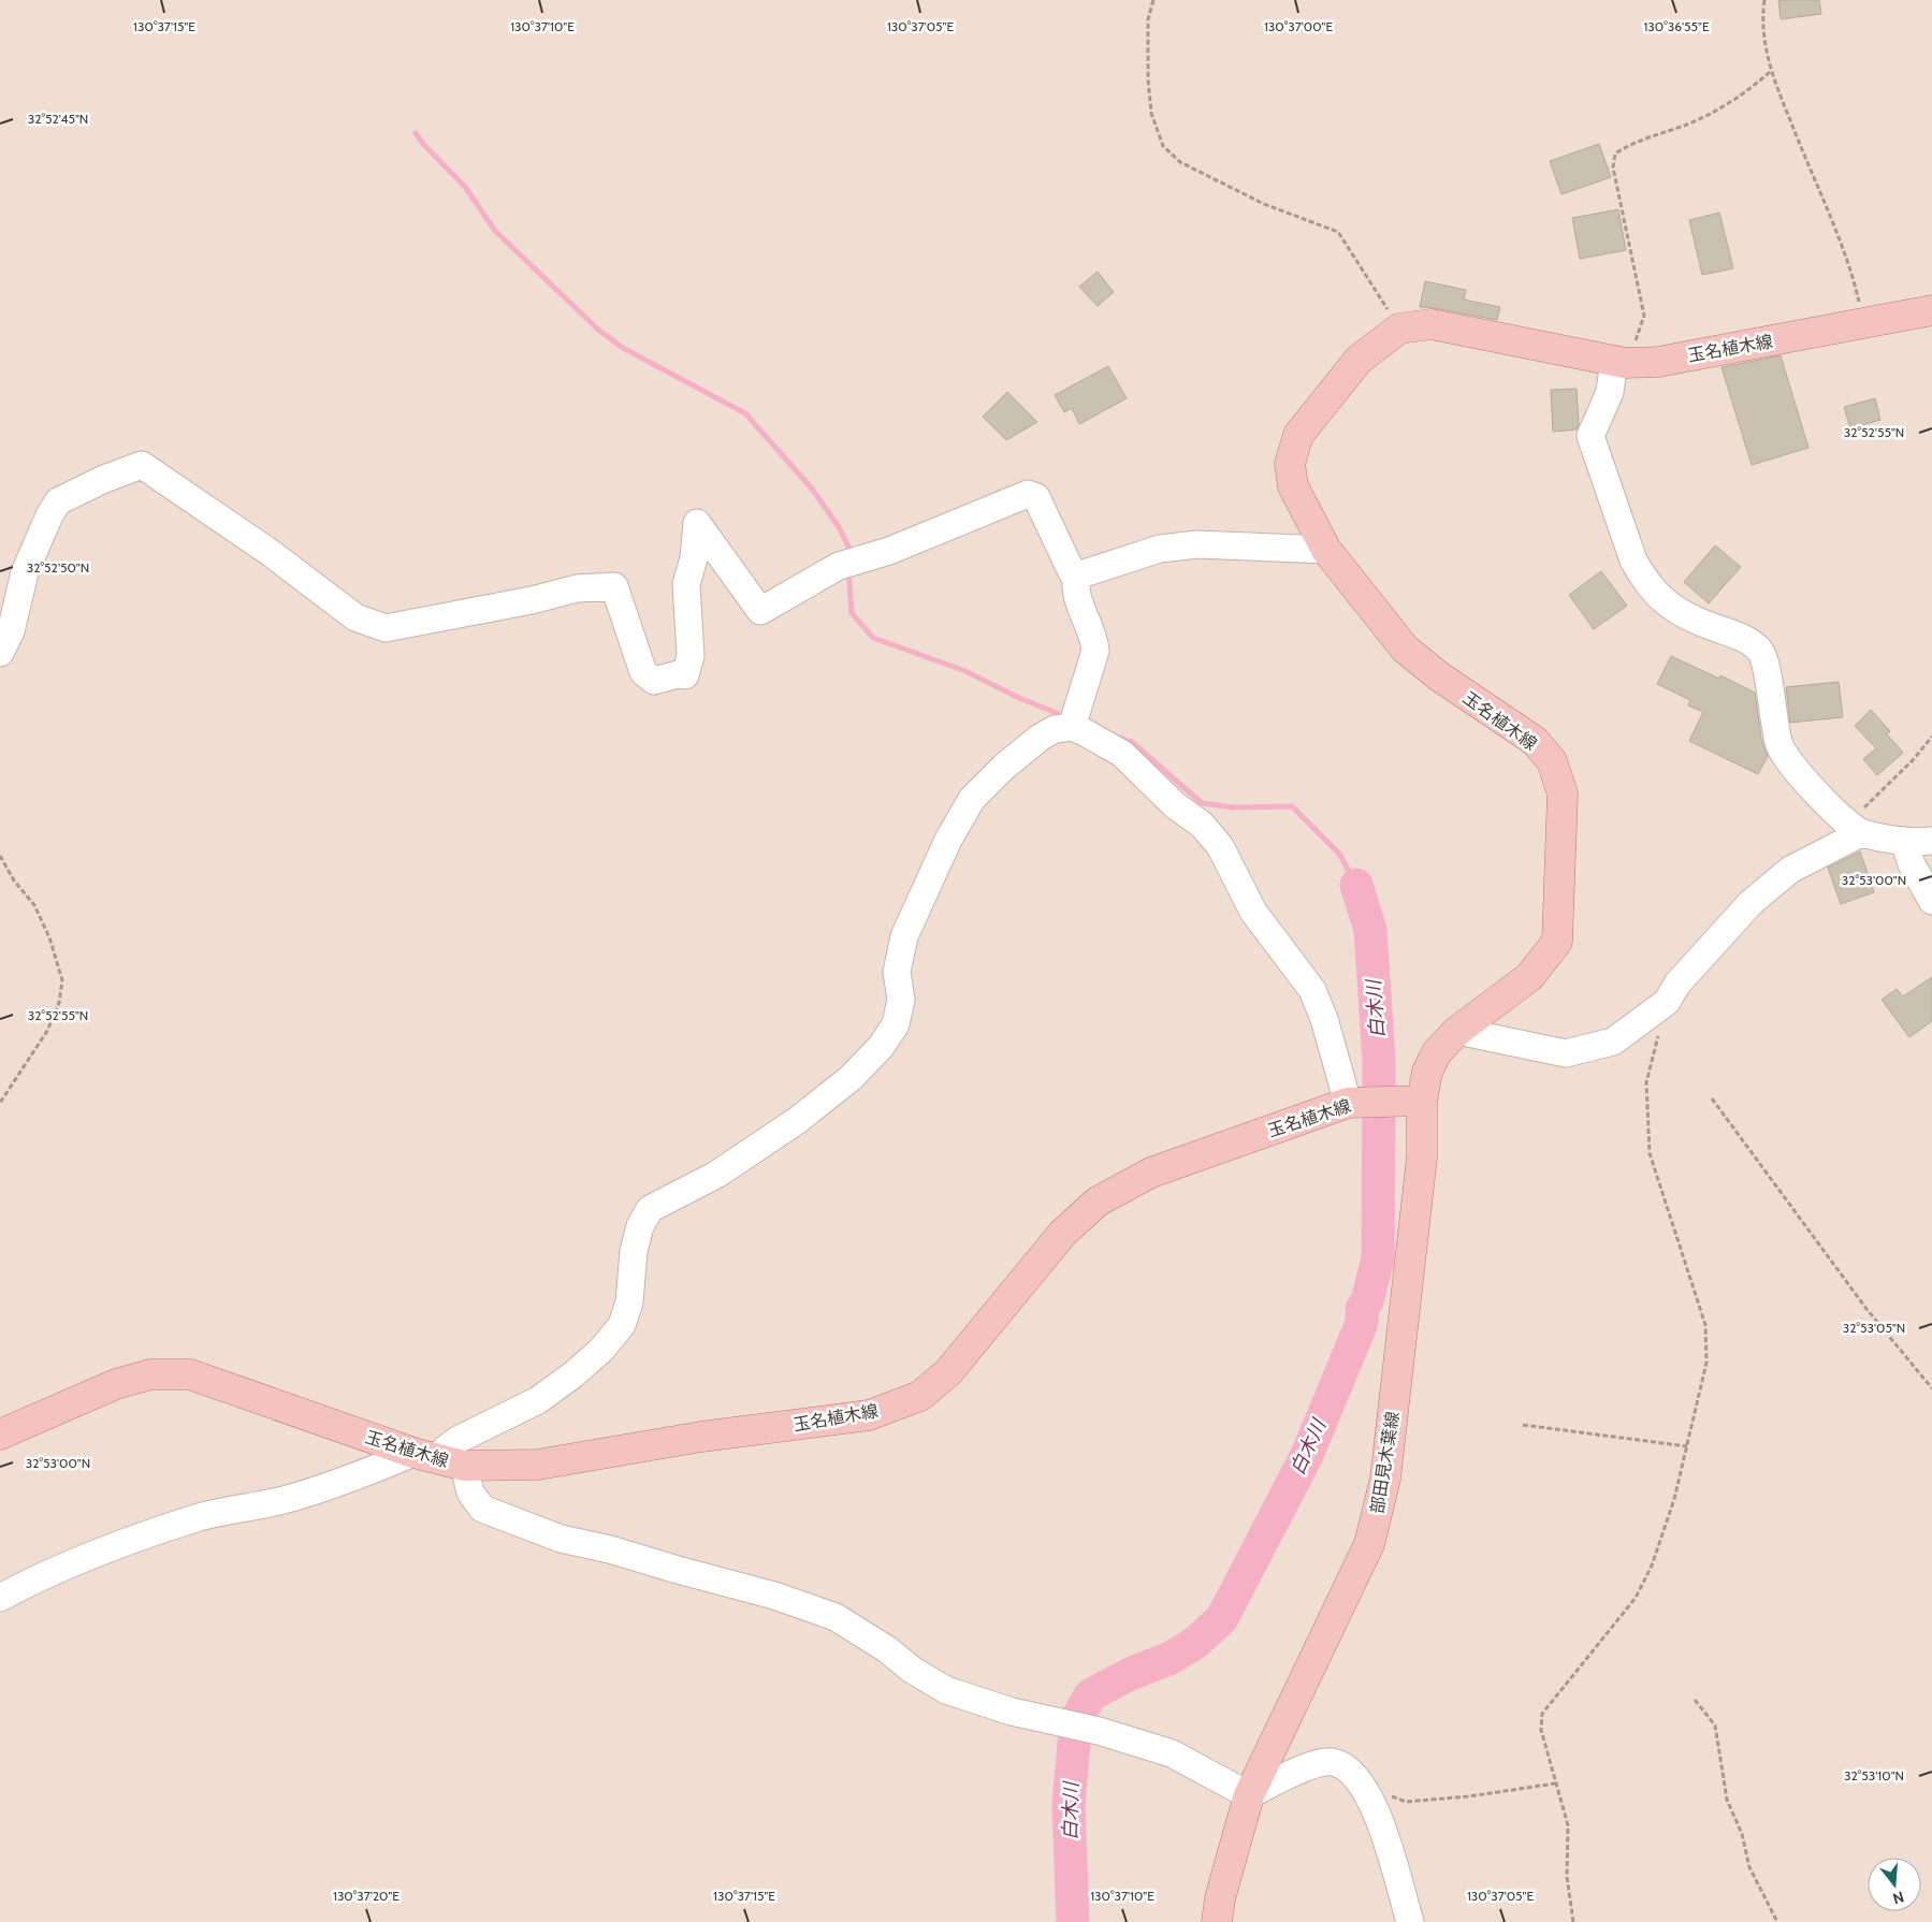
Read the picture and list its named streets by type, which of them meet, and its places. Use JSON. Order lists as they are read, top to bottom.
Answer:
{
  "streets": {
    "main road": ["玉名植木線", "部田見木葉線"]
  },
  "crossings": [
    ["玉名植木線", "部田見木葉線"]
  ],
  "water": ["白木川"],
  "north": "bottom",
  "coordinates": [
    "130°37'15\"E",
    "130°37'10\"E",
    "130°37'05\"E",
    "130°37'00\"E",
    "130°36'55\"E",
    "32°52'45\"N",
    "32°52'55\"N",
    "32°52'50\"N",
    "32°53'00\"N",
    "32°53'05\"N",
    "32°53'10\"N",
    "130°37'20\"E"
  ]
}
